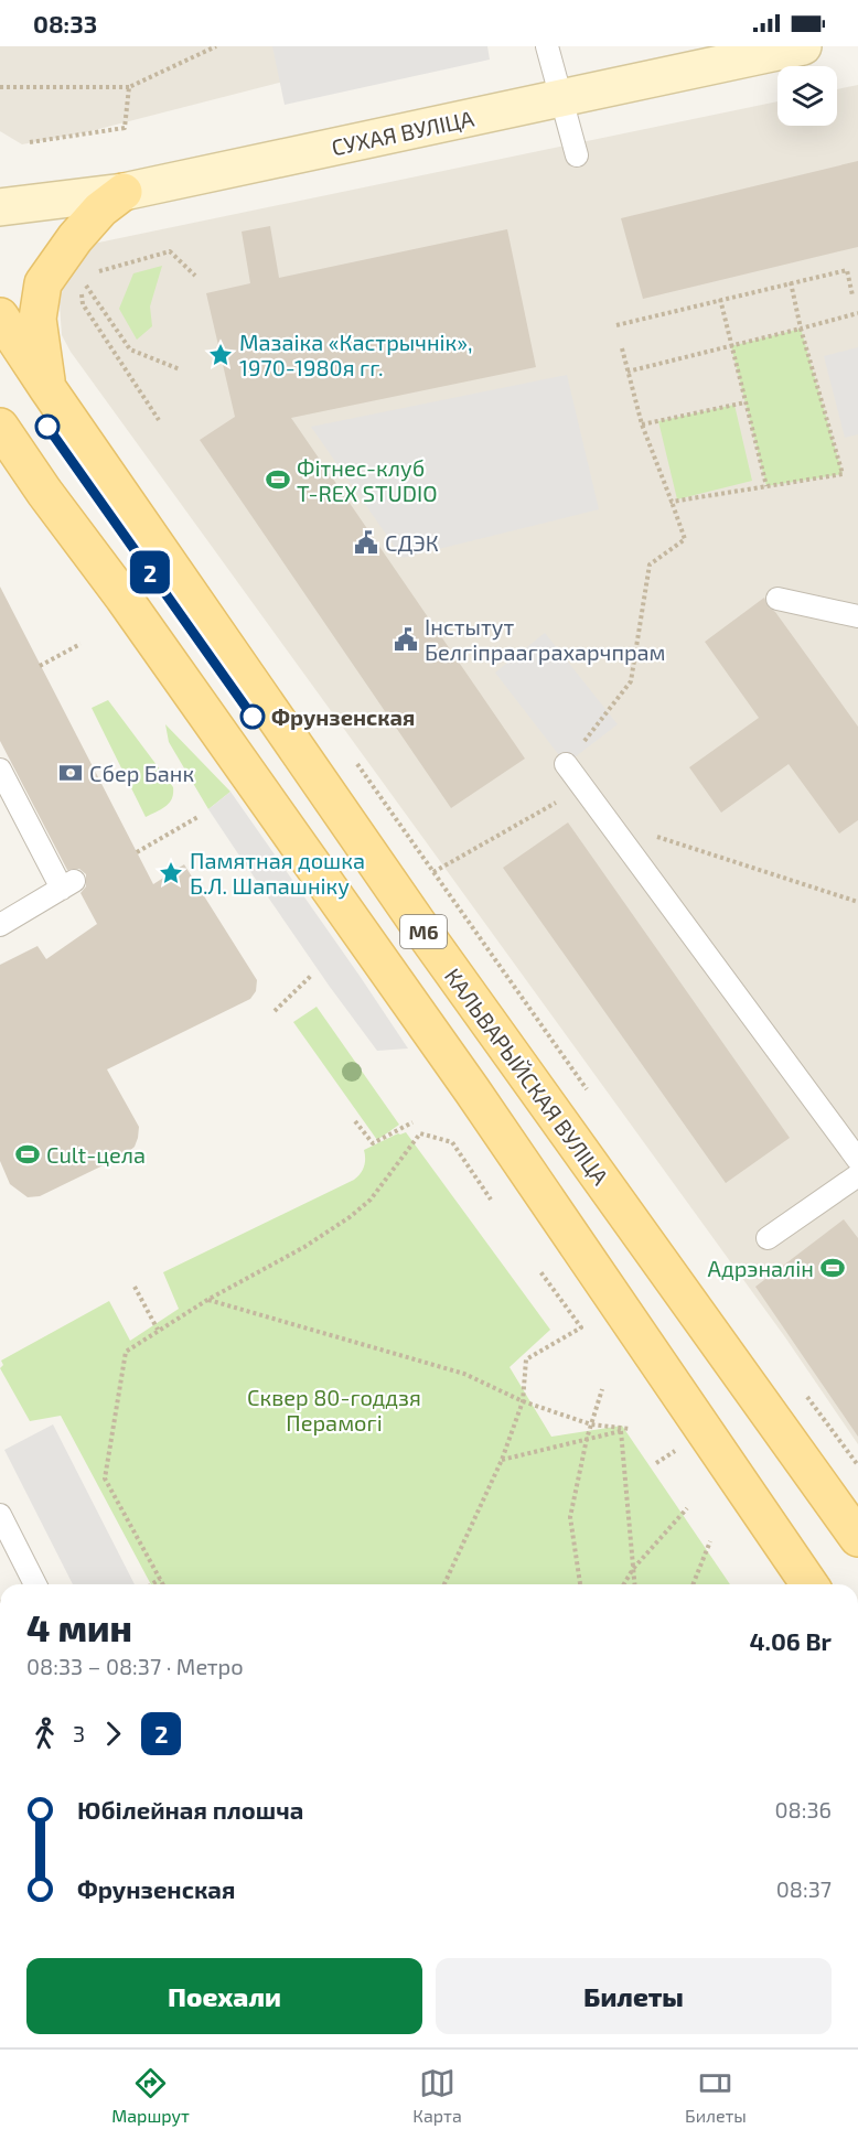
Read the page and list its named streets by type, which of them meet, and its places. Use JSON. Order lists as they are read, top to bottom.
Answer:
{
  "streets": {
    "main road": ["СУХАЯ ВУЛІЦА", "М6", "КАЛЬВАРЫЙСКАЯ ВУЛІЦА"]
  },
  "parks": ["Сквер 80-годдзя Перамогі"],
  "places": {
    "place": ["Мазаіка «Кастрычнік», 1970-1980я гг.", "Памятная дошка Б.Л. Шапашніку"],
    "sports": ["Фітнес-клуб T-REX STUDIO", "Cult-цела", "Адрэналін"],
    "public building": ["СДЭК", "Інстытут Белгіпрааграхарчпрам"],
    "other": ["Фрунзенская"],
    "bank": ["Сбер Банк"]
  },
  "lines": ["metro line 2"],
  "page": {
    "status": "08:33",
    "on_map": "2",
    "heading": ["4 мин", "08:33 – 08:37 · Метро", "4.06 Br"],
    "legs": ["3", "2"],
    "list": [
      {
        "name": "Юбілейная плошча",
        "value": "08:36"
      },
      {
        "name": "Фрунзенская",
        "value": "08:37"
      }
    ],
    "buttons": ["Поехали", "Билеты"],
    "tabs": ["Маршрут", "Карта", "Билеты"]
  }
}
